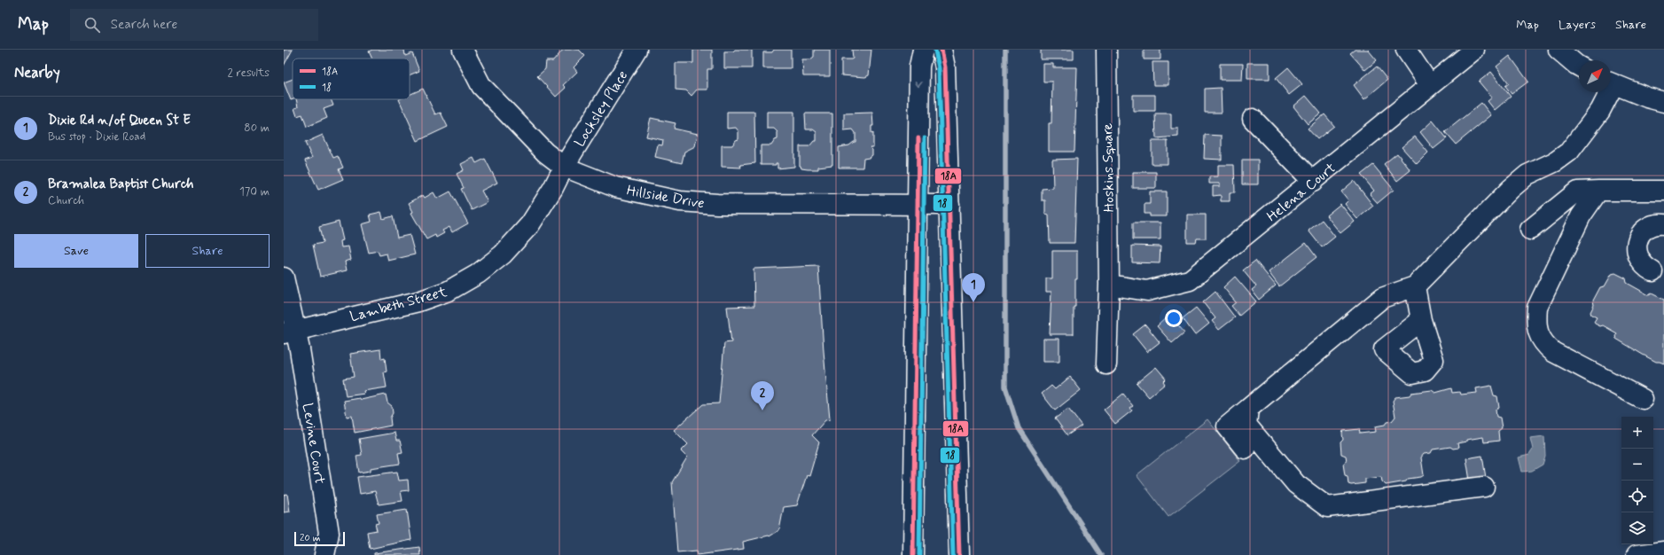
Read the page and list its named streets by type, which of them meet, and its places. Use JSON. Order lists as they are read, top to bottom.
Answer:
{
  "streets": {
    "street": [
      "Locksley Place",
      "Hoskins Square",
      "Helena Court",
      "Hillside Drive",
      "Lambeth Street",
      "Levine Court"
    ]
  },
  "crossings": [
    ["Locksley Place", "Hillside Drive"],
    ["Locksley Place", "Lambeth Street"],
    ["Hoskins Square", "Helena Court"],
    ["Hillside Drive", "Lambeth Street"],
    ["Lambeth Street", "Levine Court"]
  ],
  "lines": ["transit line 18A", "transit line 18"],
  "legend": ["18A", "18"],
  "scale_bar": "20 m",
  "north": "top right",
  "page": {
    "header": "Map",
    "search": "Search here",
    "nav": ["Map", "Layers", "Share"],
    "heading": ["Nearby", "2 results"],
    "list": [
      {
        "mark": "1",
        "name": "Dixie Rd n/of Queen St E",
        "note": "Bus stop · Dixie Road",
        "value": "80 m"
      },
      {
        "mark": "2",
        "name": "Bramalea Baptist Church",
        "note": "Church",
        "value": "170 m"
      }
    ],
    "buttons": ["Save", "Share"],
    "pins": ["1", "2"],
    "map_buttons": ["+", "−"],
    "scale": "20 m"
  }
}
